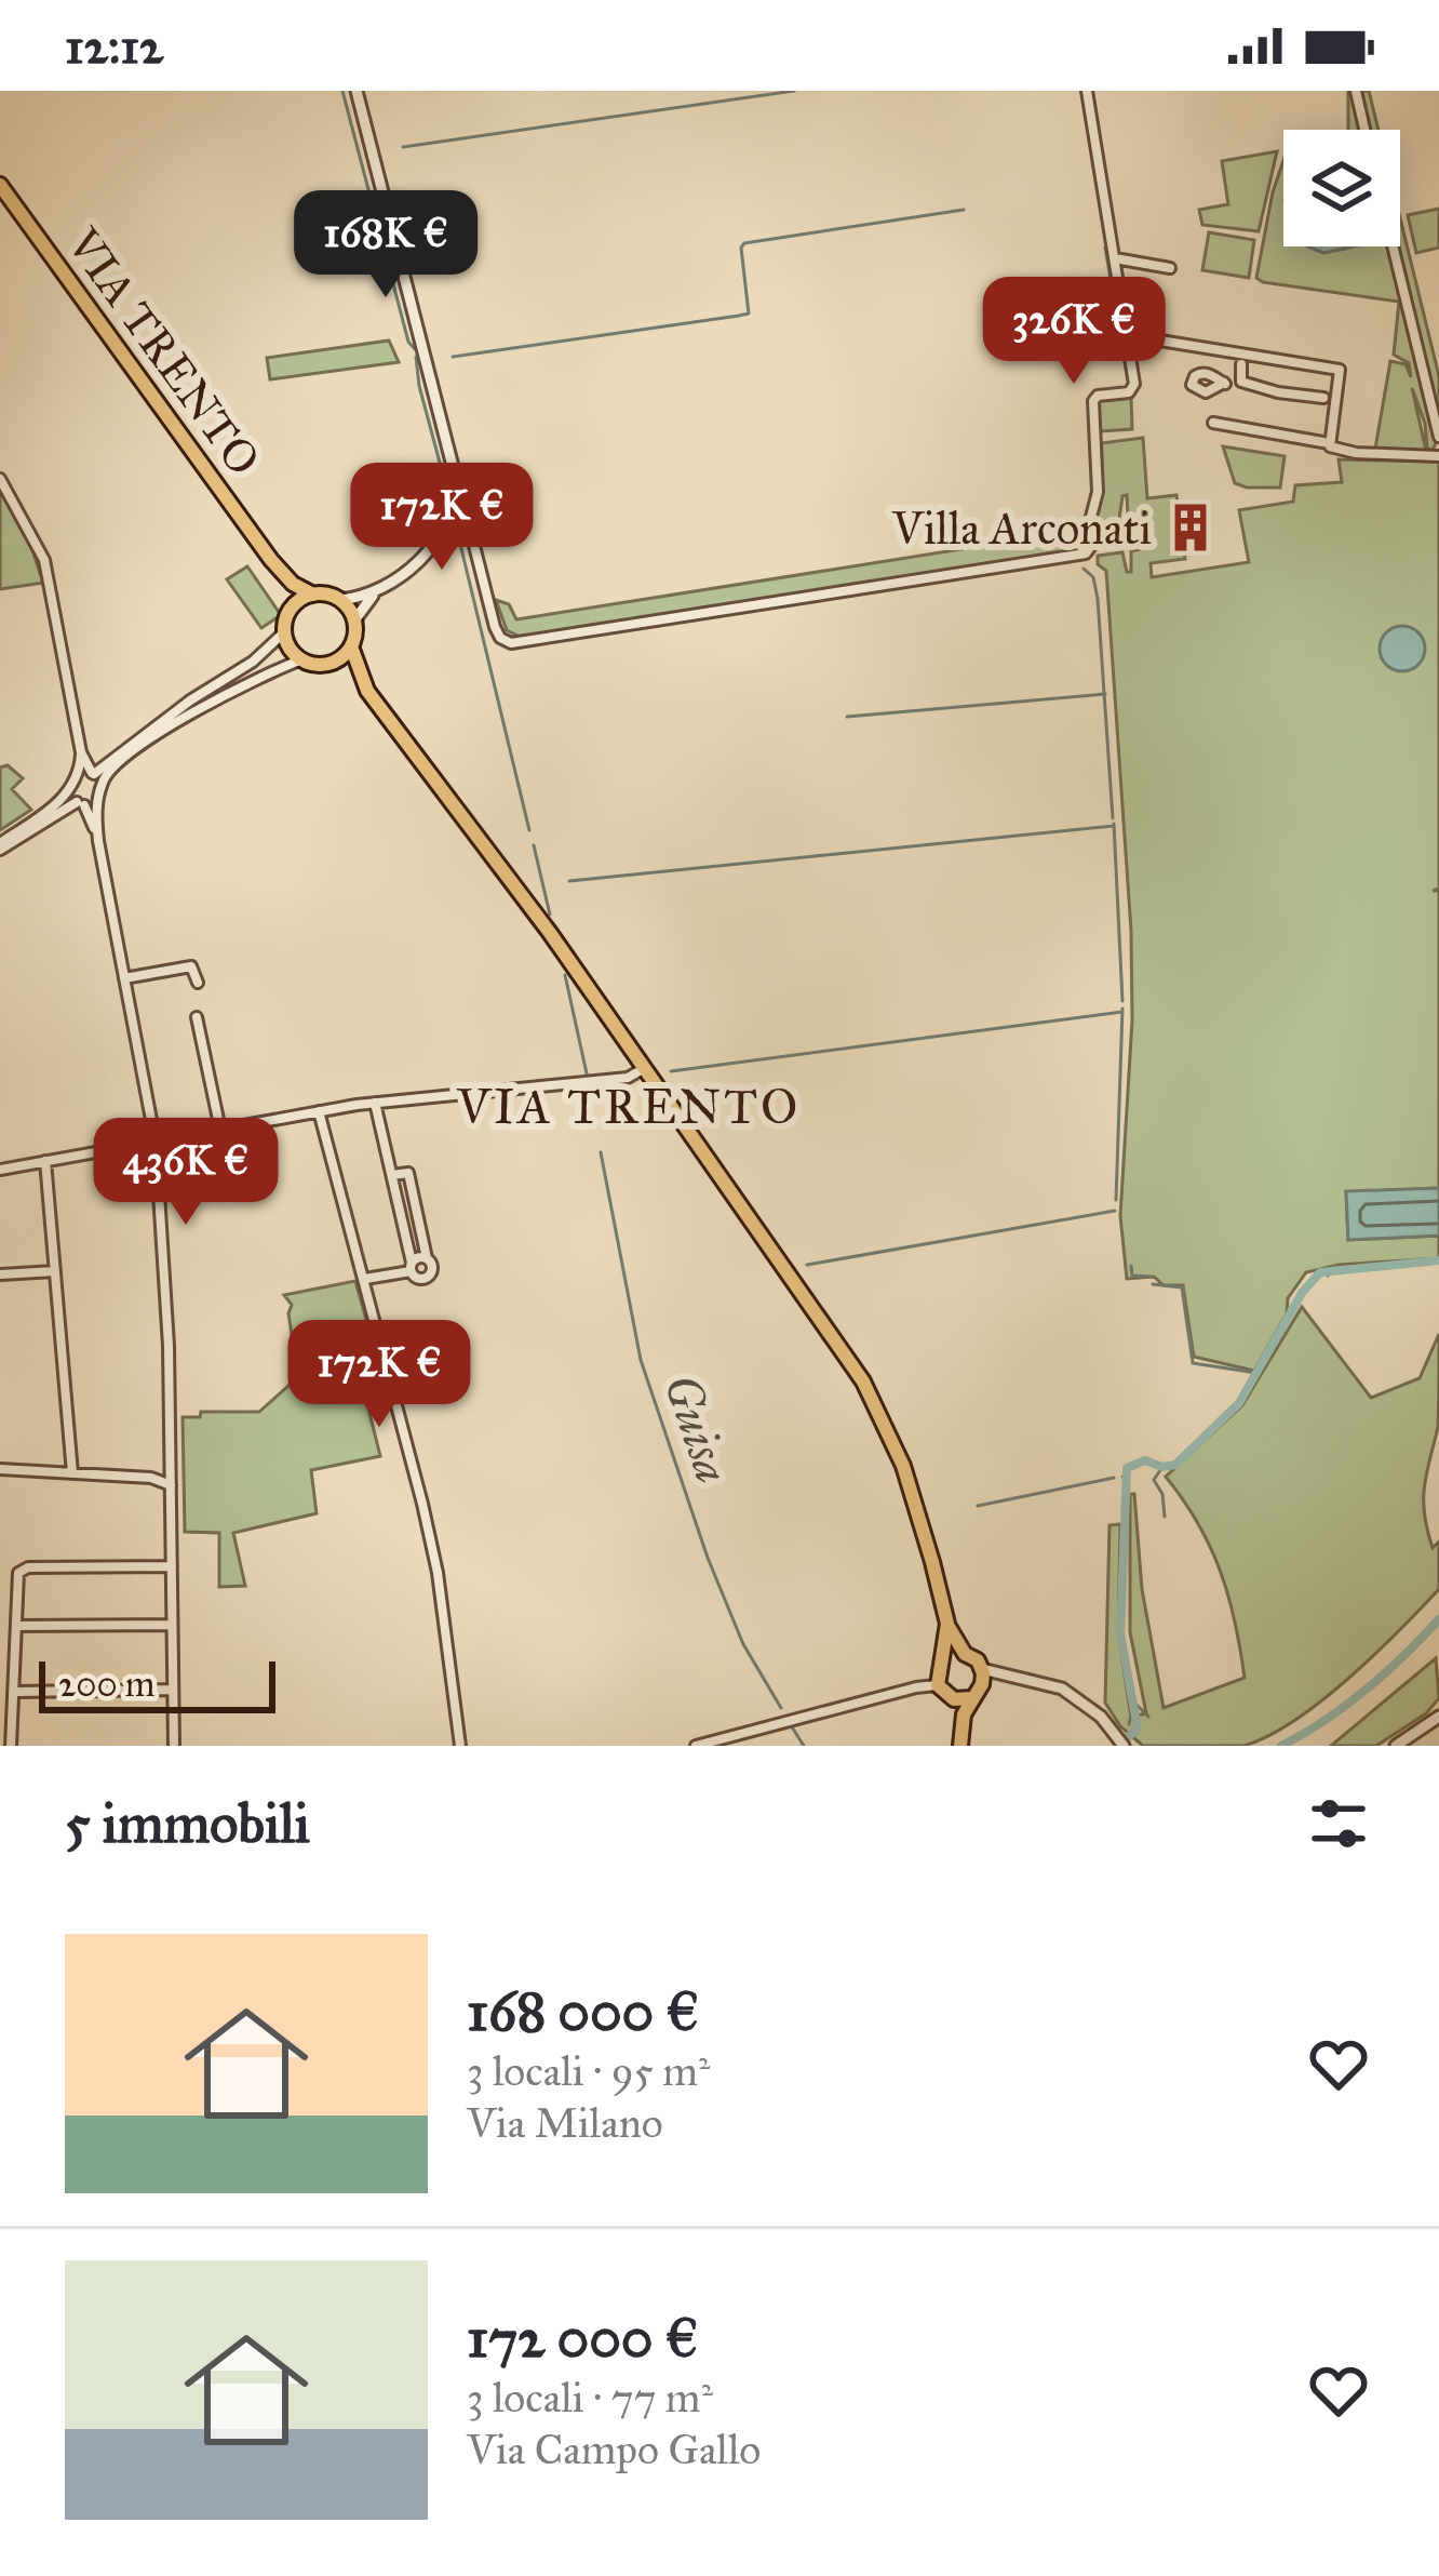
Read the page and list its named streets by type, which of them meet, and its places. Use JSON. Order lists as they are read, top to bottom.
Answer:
{
  "streets": {
    "main road": ["VIA TRENTO"]
  },
  "districts": ["VIA TRENTO"],
  "water": ["Guisa"],
  "places": {
    "building": ["Villa Arconati"]
  },
  "scale_bar": "200 m",
  "page": {
    "status": "12:12",
    "price": [
      "168K €",
      "326K €",
      "172K €",
      "436K €",
      "172K €"
    ],
    "scale": "200 m",
    "heading": "5 immobili",
    "list": [
      {
        "name": "168 000 €",
        "note": "3 locali · 95 m² · Via Milano"
      },
      {
        "name": "172 000 €",
        "note": "3 locali · 77 m² · Via Campo Gallo"
      }
    ]
  }
}
